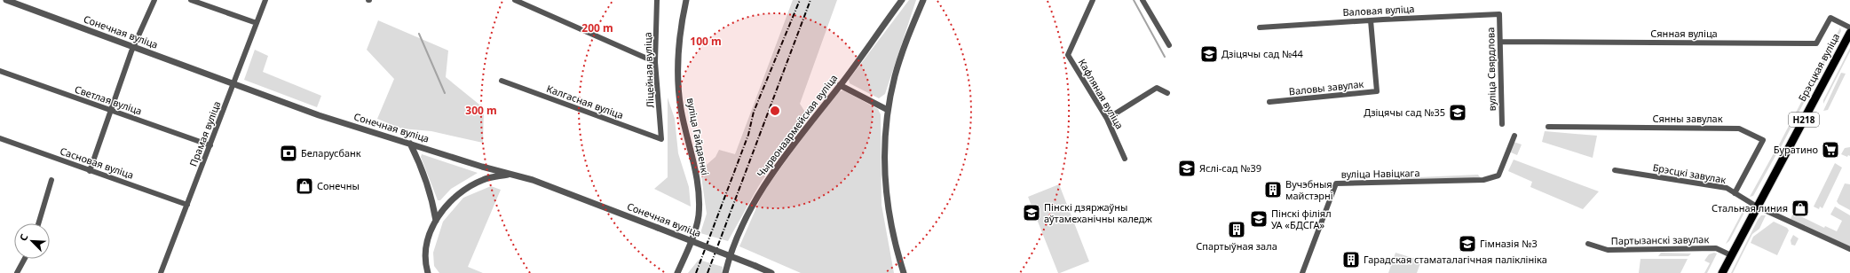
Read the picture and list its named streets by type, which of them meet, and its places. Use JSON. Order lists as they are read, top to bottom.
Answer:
{
  "streets": {
    "main road": ["Брэсцкая вуліца", "Н218"],
    "street": [
      "Валовая вуліца",
      "Сонечная вуліца",
      "Сянная вуліца",
      "вуліца Свярдлова",
      "Ліцейная вуліца",
      "Валовы завулак",
      "Кафляная вуліца",
      "Светлая вуліца",
      "Калгасная вуліца",
      "Сянны завулак",
      "Чырвонаармейская вуліца",
      "Прамая вуліца",
      "вуліца Гайдаенкі",
      "Сасновая вуліца",
      "вуліца Навіцкага",
      "Брэсцкі завулак",
      "Партызанскі завулак"
    ]
  },
  "crossings": [
    ["Валовая вуліца", "вуліца Свярдлова"],
    ["Валовая вуліца", "Валовы завулак"],
    ["Сонечная вуліца", "Прамая вуліца"],
    ["Сянная вуліца", "вуліца Свярдлова"],
    ["Брэсцкая вуліца", "Брэсцкі завулак"],
    ["Брэсцкая вуліца", "Партызанскі завулак"],
    ["Ліцейная вуліца", "Калгасная вуліца"],
    ["Светлая вуліца", "Прамая вуліца"],
    ["Сянны завулак", "Брэсцкі завулак"],
    ["Прамая вуліца", "Сасновая вуліца"]
  ],
  "places": {
    "school or university": [
      "Дзіцячы сад №44",
      "Дзіцячы сад №35",
      "Яслі-сад №39",
      "Пінскі дзяржаўны аўтамеханічны каледж",
      "Пінскі філіял УА «БДСГА»",
      "Гімназія №3"
    ],
    "supermarket": ["Буратино"],
    "bank": ["Беларусбанк"],
    "shop": ["Сонечны", "Стальная линия"],
    "building": ["Вучэбныя майстэрні", "Спартыўная зала", "Гарадская стаматалагічная паліклініка"]
  },
  "north": "top left",
  "rings": ["200 m", "100 m", "300 m"]
}
